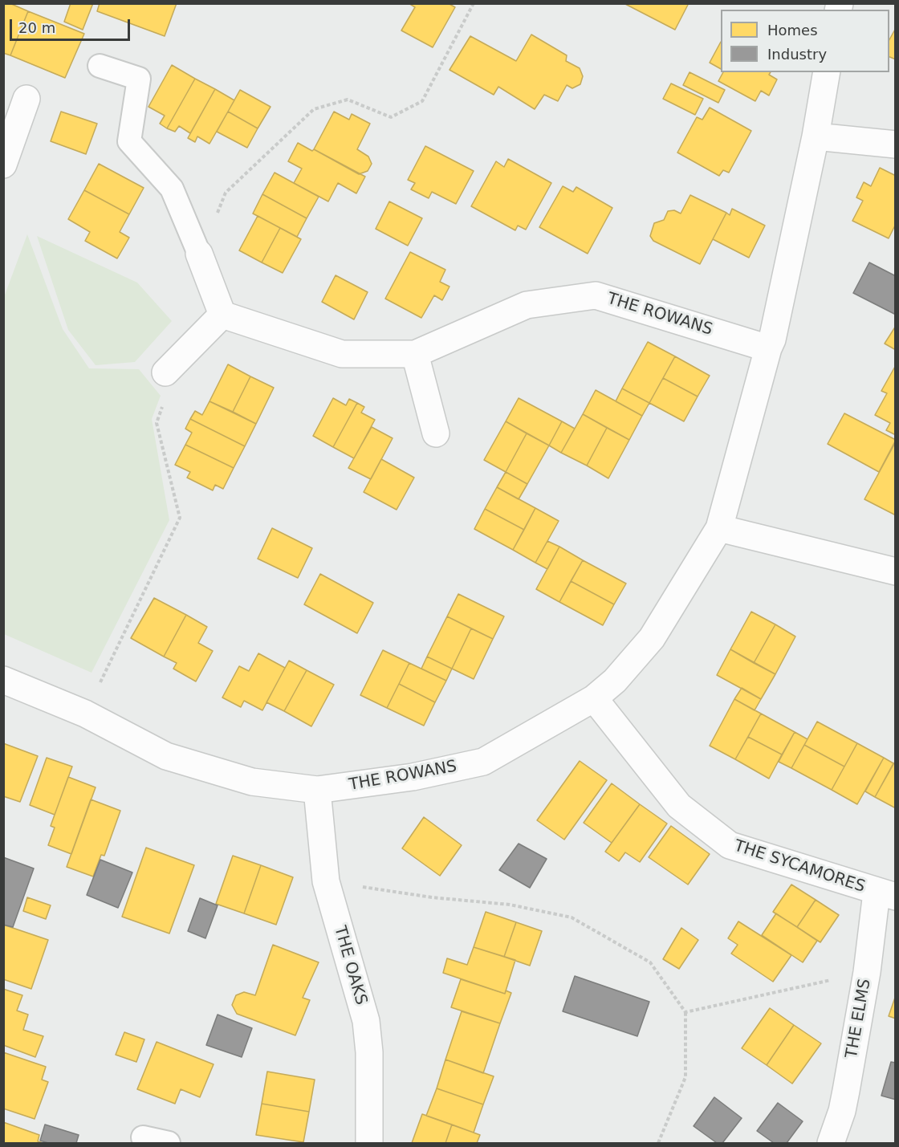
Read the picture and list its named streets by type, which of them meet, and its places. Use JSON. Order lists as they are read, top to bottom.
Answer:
{
  "streets": {
    "street": [
      "THE ROWANS",
      "THE SYCAMORES",
      "THE OAKS",
      "THE ELMS"
    ]
  },
  "crossings": [
    ["THE ROWANS", "THE SYCAMORES"],
    ["THE ROWANS", "THE OAKS"],
    ["THE SYCAMORES", "THE ELMS"]
  ],
  "legend": ["Homes", "Industry"],
  "scale_bar": "20 m"
}
